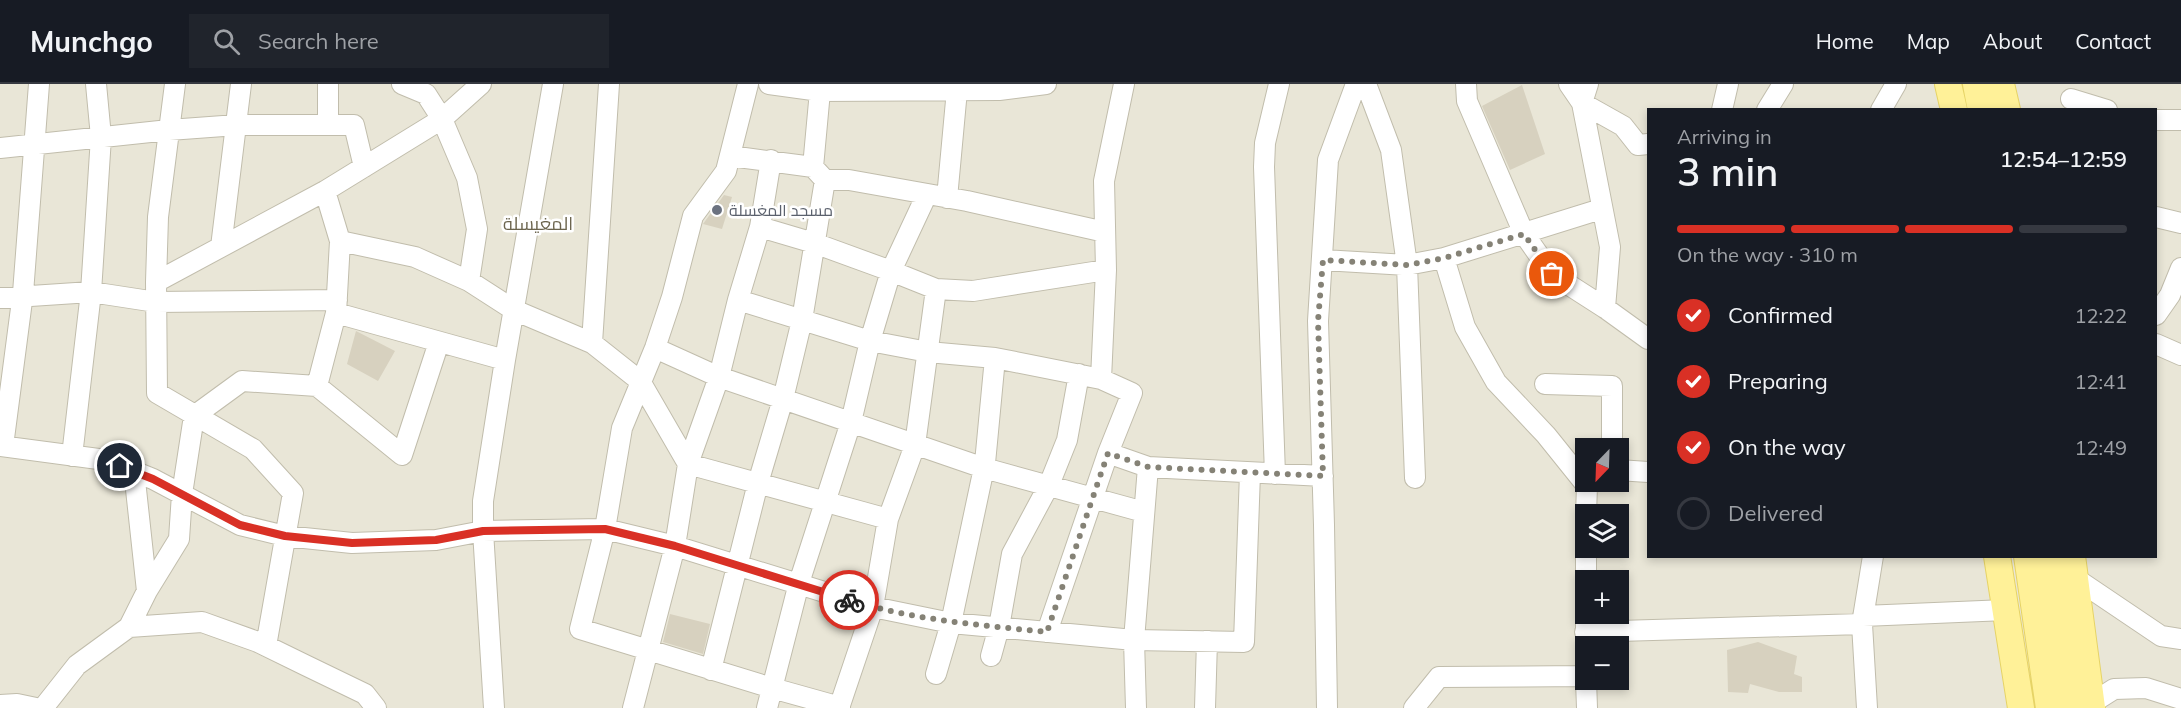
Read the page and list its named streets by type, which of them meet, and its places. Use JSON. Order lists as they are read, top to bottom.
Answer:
{
  "districts": ["المغيسلة"],
  "places": ["مسجد المغسلة"],
  "north": "bottom left",
  "page": {
    "header": "Munchgo",
    "search": "Search here",
    "nav": [
      "Home",
      "Map",
      "About",
      "Contact"
    ],
    "heading": ["3 min", "Arriving in", "12:54–12:59"],
    "bar": "On the way · 310 m",
    "list": [
      ["Confirmed", "12:22"],
      ["Preparing", "12:41"],
      ["On the way", "12:49"],
      "Delivered"
    ],
    "map_buttons": ["+", "−"]
  }
}
